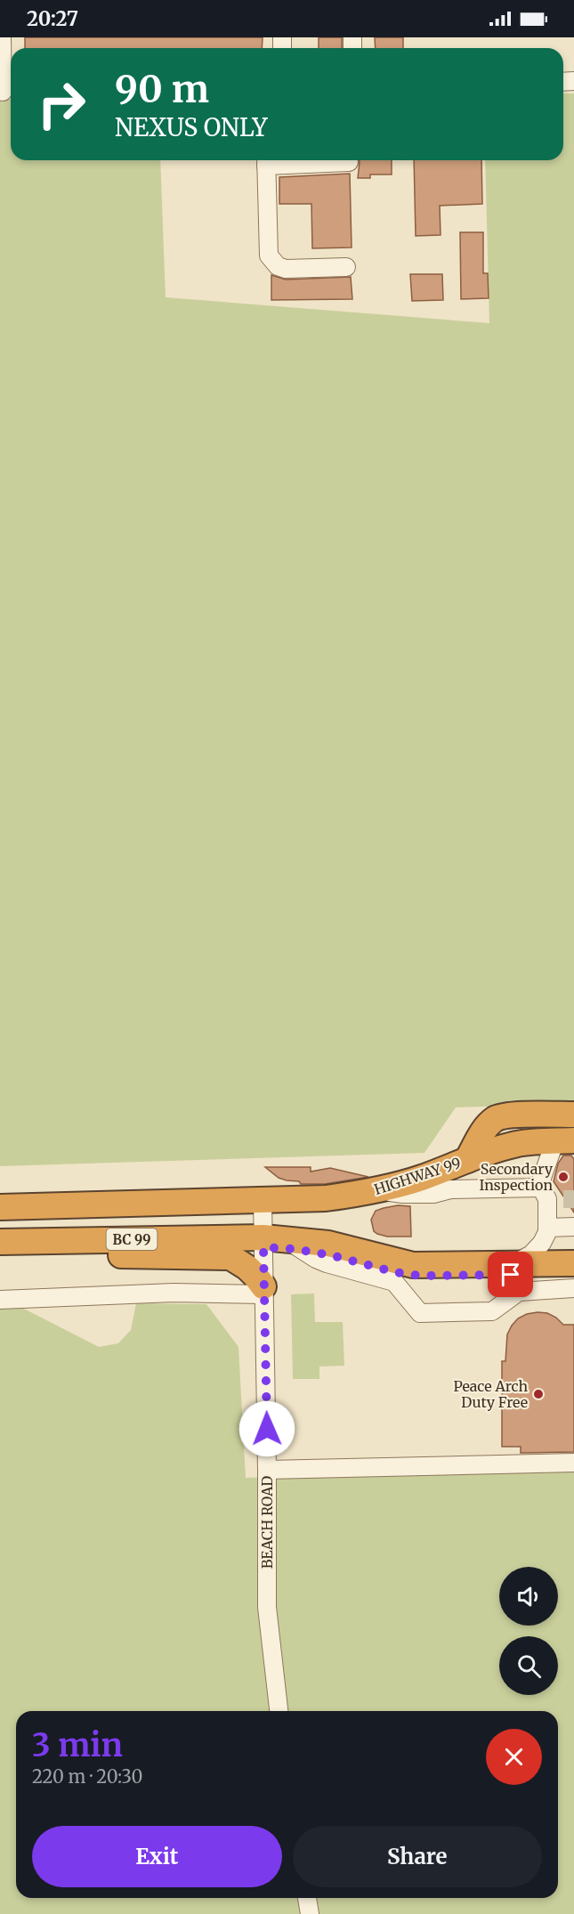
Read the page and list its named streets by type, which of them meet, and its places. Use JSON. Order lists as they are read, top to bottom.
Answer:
{
  "streets": {
    "highway": ["HIGHWAY 99", "BC 99"],
    "street": ["BEACH ROAD"]
  },
  "crossings": [
    ["HIGHWAY 99", "BEACH ROAD"],
    ["BC 99", "BEACH ROAD"]
  ],
  "places": ["Secondary Inspection", "Peace Arch Duty Free"],
  "page": {
    "status": "20:27",
    "turn": ["90 m", "NEXUS ONLY"],
    "heading": ["3 min", "220 m · 20:30"],
    "buttons": ["Exit", "Share"]
  }
}
